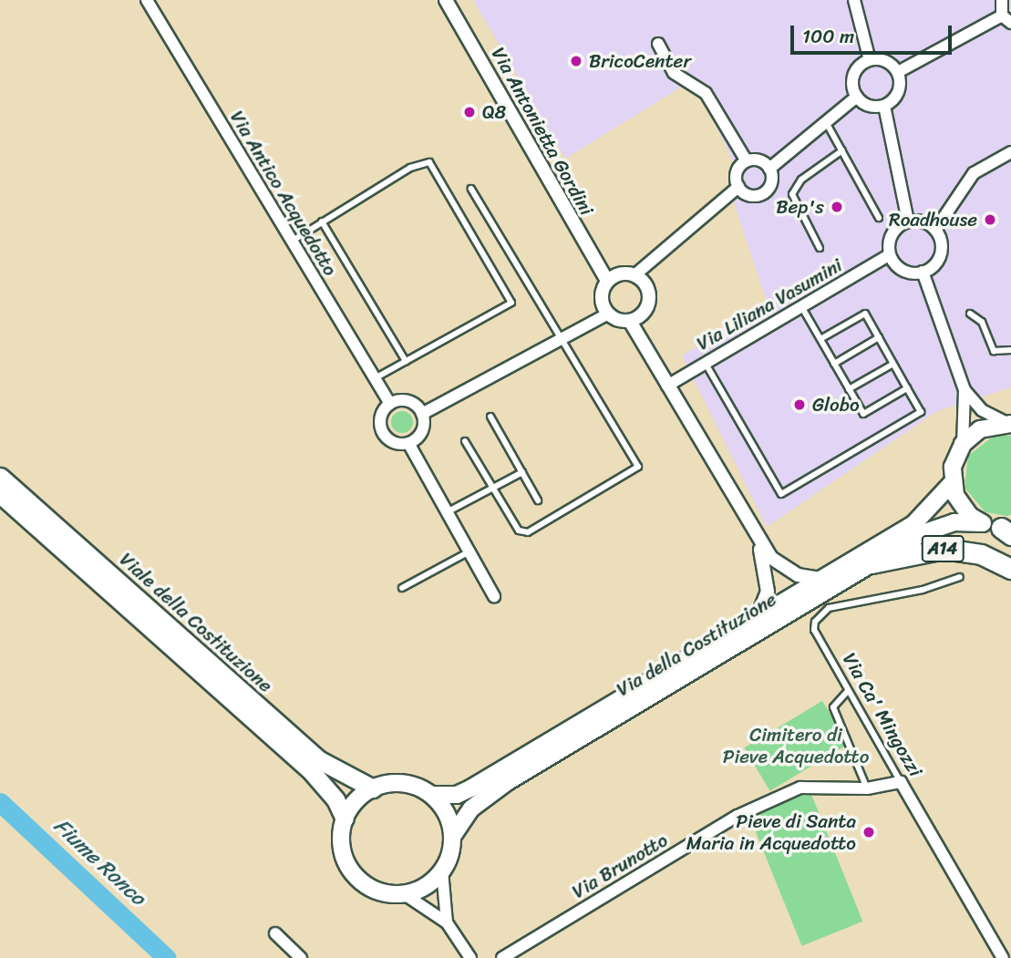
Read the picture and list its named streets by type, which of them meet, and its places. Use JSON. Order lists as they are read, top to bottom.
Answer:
{
  "streets": {
    "highway": ["A14", "Viale della Costituzione"],
    "main road": ["Via della Costituzione"],
    "street": [
      "Via Antonietta Gordini",
      "Via Antico Acquedotto",
      "Via Liliana Vasumini",
      "Via Ca' Mingozzi",
      "Via Brunotto"
    ]
  },
  "crossings": [
    ["A14", "Via della Costituzione"],
    ["Viale della Costituzione", "Via della Costituzione"],
    ["Via Ca' Mingozzi", "Via Brunotto"]
  ],
  "water": ["Fiume Ronco"],
  "parks": ["Cimitero di Pieve Acquedotto"],
  "places": [
    "BricoCenter",
    "Q8",
    "Bep's",
    "Roadhouse",
    "Globo",
    "Pieve di Santa Maria in Acquedotto"
  ],
  "scale_bar": "100 m"
}
